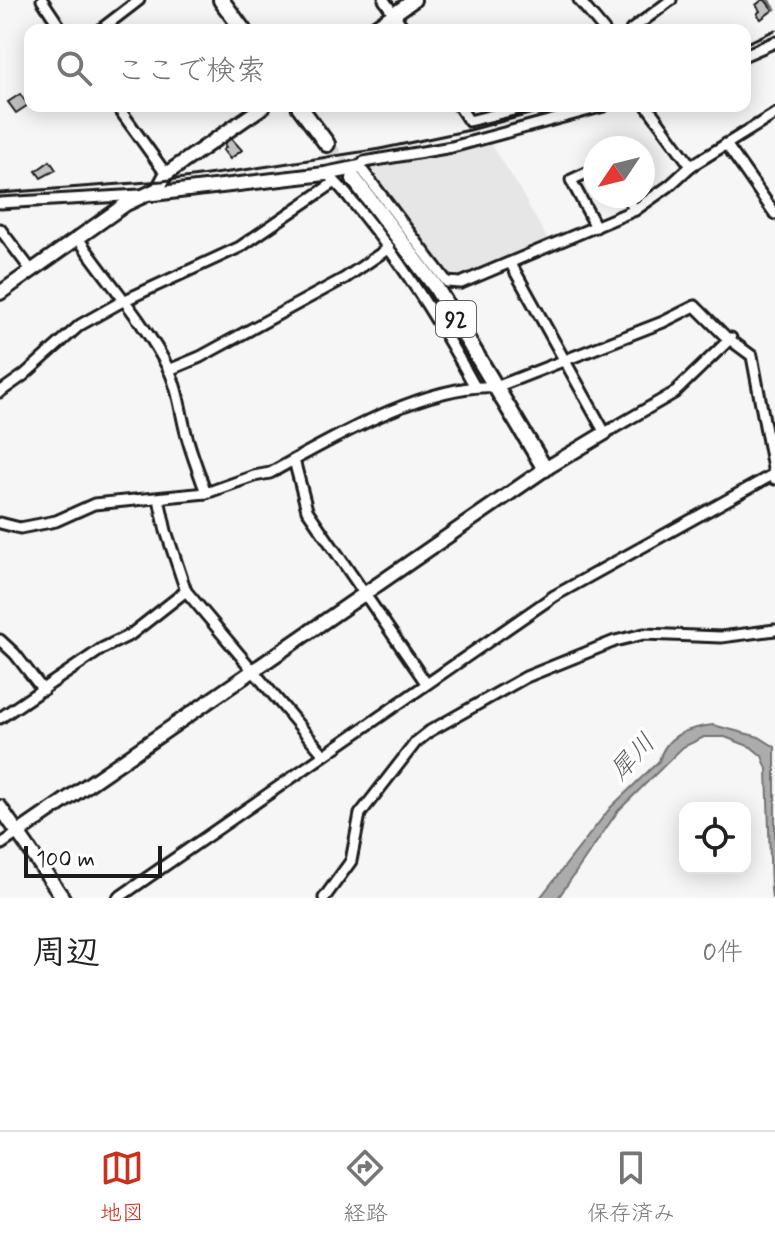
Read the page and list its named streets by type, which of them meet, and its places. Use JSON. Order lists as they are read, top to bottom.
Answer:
{
  "streets": {
    "main road": ["92"]
  },
  "water": ["犀川"],
  "scale_bar": "100 m",
  "north": "bottom left",
  "page": {
    "search": "ここで検索",
    "scale": "100 m",
    "heading": ["周辺", "0件"],
    "nav": ["地図", "経路", "保存済み"]
  }
}
